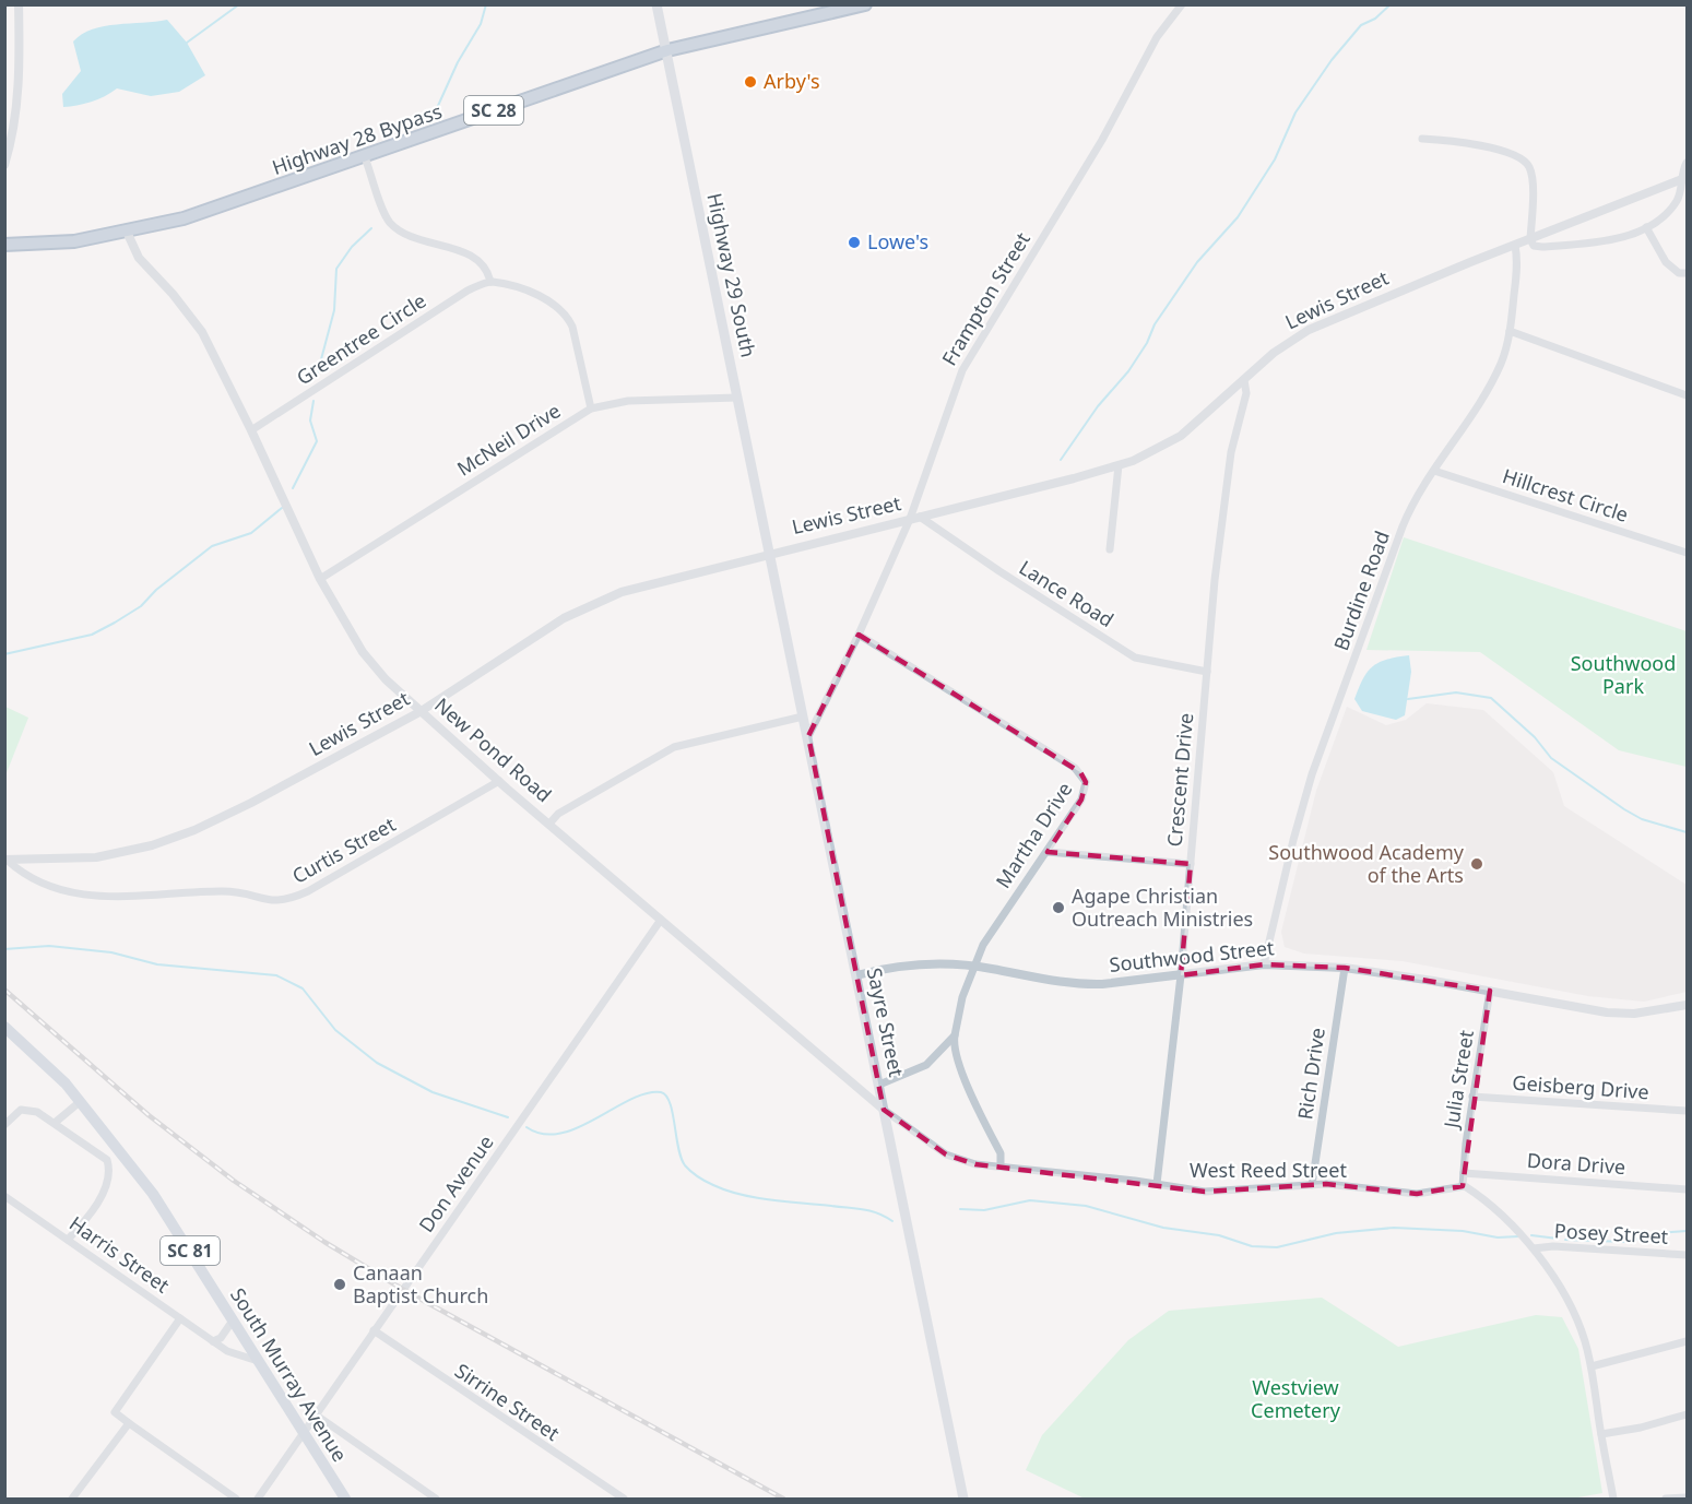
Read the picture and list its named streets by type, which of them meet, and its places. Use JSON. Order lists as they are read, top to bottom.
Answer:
{
  "streets": {
    "highway": ["SC 28", "Highway 28 Bypass"],
    "main road": [
      "Highway 29 South",
      "Sayre Street",
      "SC 81",
      "South Murray Avenue"
    ],
    "street": [
      "Frampton Street",
      "Lewis Street",
      "Greentree Circle",
      "McNeil Drive",
      "Hillcrest Circle",
      "Burdine Road",
      "Lance Road",
      "New Pond Road",
      "Crescent Drive",
      "Martha Drive",
      "Curtis Street",
      "Southwood Street",
      "Rich Drive",
      "Julia Street",
      "Geisberg Drive",
      "Dora Drive",
      "West Reed Street",
      "Don Avenue",
      "Posey Street",
      "Harris Street",
      "Sirrine Street"
    ]
  },
  "crossings": [
    ["SC 28", "Highway 28 Bypass"],
    ["SC 28", "New Pond Road"],
    ["Highway 28 Bypass", "Highway 29 South"],
    ["Highway 28 Bypass", "New Pond Road"],
    ["Highway 29 South", "Lewis Street"],
    ["Highway 29 South", "McNeil Drive"],
    ["Highway 29 South", "Sayre Street"],
    ["Frampton Street", "Lewis Street"],
    ["Frampton Street", "Lance Road"],
    ["Frampton Street", "Martha Drive"],
    ["Frampton Street", "Sayre Street"],
    ["Lewis Street", "Burdine Road"],
    ["Lewis Street", "Lance Road"],
    ["Lewis Street", "New Pond Road"],
    ["Lewis Street", "Crescent Drive"],
    ["Lewis Street", "Curtis Street"],
    ["Lewis Street", "Sayre Street"],
    ["Greentree Circle", "New Pond Road"],
    ["McNeil Drive", "New Pond Road"],
    ["Hillcrest Circle", "Burdine Road"],
    ["Burdine Road", "Southwood Street"],
    ["Lance Road", "Crescent Drive"],
    ["New Pond Road", "Curtis Street"],
    ["New Pond Road", "Sayre Street"],
    ["New Pond Road", "West Reed Street"],
    ["New Pond Road", "Don Avenue"],
    ["Crescent Drive", "Southwood Street"],
    ["Crescent Drive", "West Reed Street"],
    ["Martha Drive", "Southwood Street"],
    ["Martha Drive", "Sayre Street"],
    ["Southwood Street", "Sayre Street"],
    ["Southwood Street", "Rich Drive"],
    ["Southwood Street", "Julia Street"],
    ["Sayre Street", "West Reed Street"],
    ["Rich Drive", "West Reed Street"],
    ["Julia Street", "Geisberg Drive"],
    ["Julia Street", "Dora Drive"],
    ["Julia Street", "West Reed Street"],
    ["Don Avenue", "South Murray Avenue"],
    ["Don Avenue", "Sirrine Street"],
    ["Harris Street", "South Murray Avenue"]
  ],
  "parks": ["Southwood Park", "Westview Cemetery"],
  "places": [
    "Arby's",
    "Lowe's",
    "Southwood Academy of the Arts",
    "Agape Christian Outreach Ministries",
    "Canaan Baptist Church"
  ]
}
